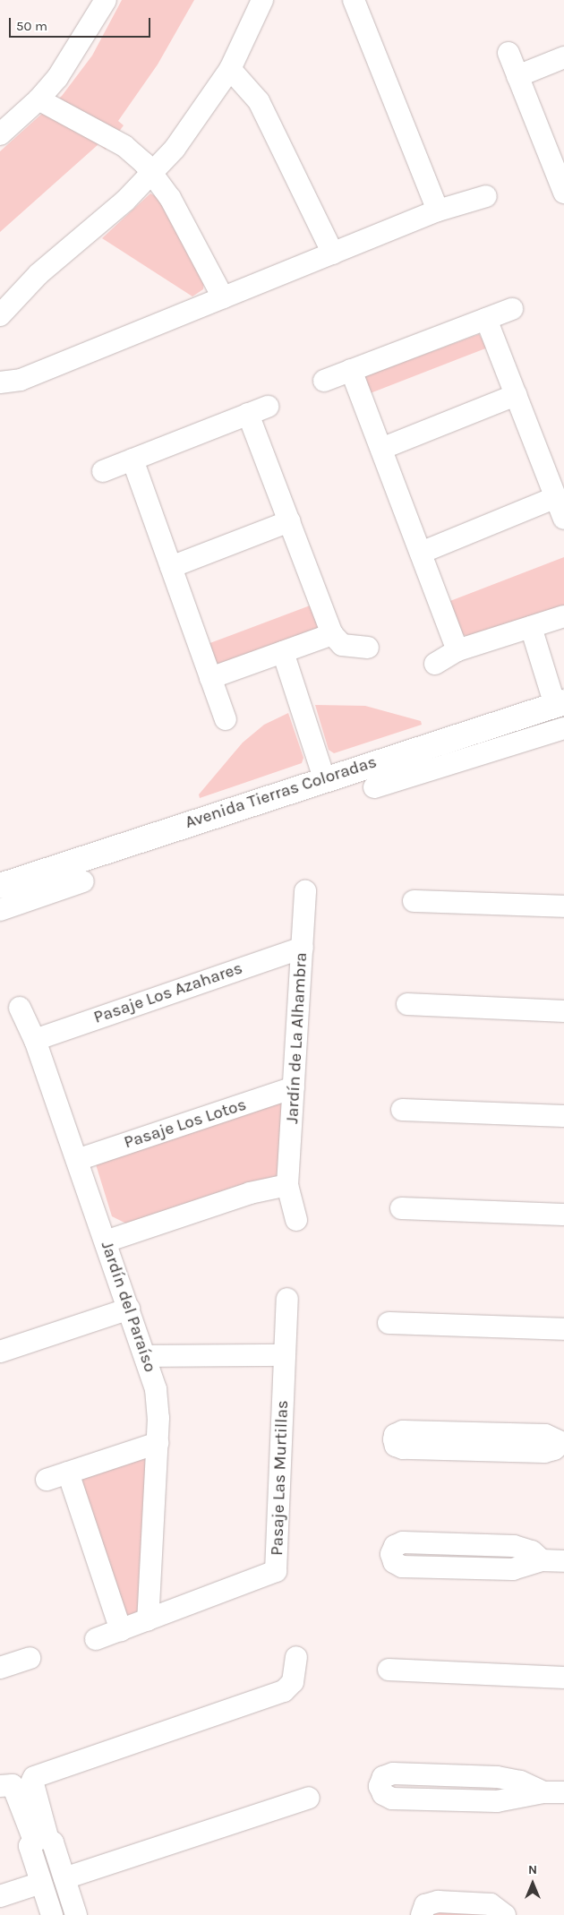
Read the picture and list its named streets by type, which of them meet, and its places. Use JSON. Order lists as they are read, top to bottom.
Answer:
{
  "streets": {
    "street": [
      "Avenida Tierras Coloradas",
      "Pasaje Los Azahares",
      "Jardín de La Alhambra",
      "Pasaje Los Lotos",
      "Jardín del Paraíso",
      "Pasaje Las Murtillas"
    ]
  },
  "crossings": [
    ["Pasaje Los Azahares", "Jardín de La Alhambra"],
    ["Pasaje Los Azahares", "Jardín del Paraíso"],
    ["Jardín de La Alhambra", "Pasaje Los Lotos"],
    ["Pasaje Los Lotos", "Jardín del Paraíso"],
    ["Jardín del Paraíso", "Pasaje Las Murtillas"]
  ],
  "scale_bar": "50 m",
  "north": "top"
}
